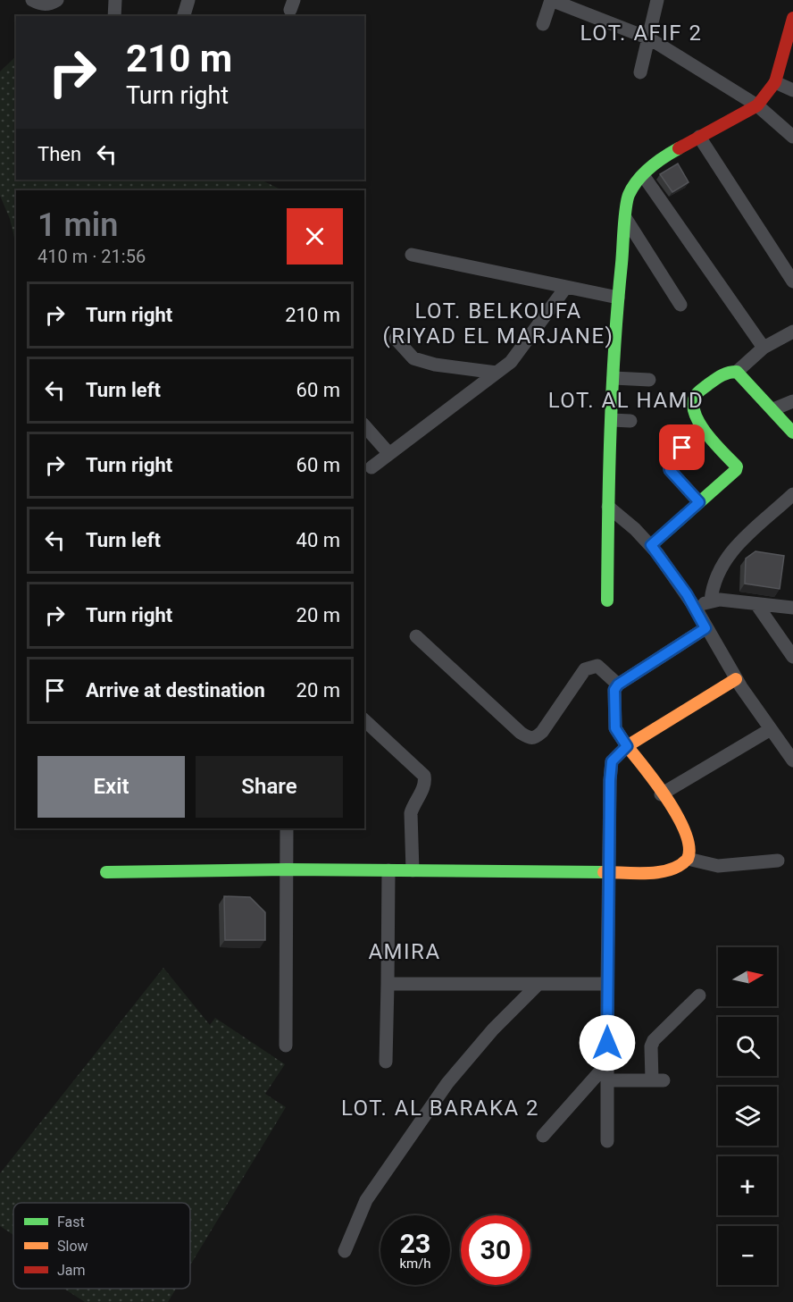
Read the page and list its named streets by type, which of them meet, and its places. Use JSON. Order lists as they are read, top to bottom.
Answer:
{
  "districts": [
    "LOT. AFIF 2",
    "LOT. BELKOUFA (RIYAD EL MARJANE)",
    "LOT. AL HAMD",
    "AMIRA",
    "LOT. AL BARAKA 2"
  ],
  "legend": ["Fast", "Slow", "Jam"],
  "north": "right",
  "page": {
    "turn": ["210 m", "Turn right"],
    "then": "Then",
    "heading": ["1 min", "410 m · 21:56"],
    "list": [
      {
        "name": "Turn right",
        "value": "210 m"
      },
      {
        "name": "Turn left",
        "value": "60 m"
      },
      {
        "name": "Turn right",
        "value": "60 m"
      },
      {
        "name": "Turn left",
        "value": "40 m"
      },
      {
        "name": "Turn right",
        "value": "20 m"
      },
      {
        "name": "Arrive at destination",
        "value": "20 m"
      }
    ],
    "buttons": ["Exit", "Share"],
    "map_buttons": ["+", "−"],
    "speed": "23 km/h",
    "limit": "30"
  }
}
